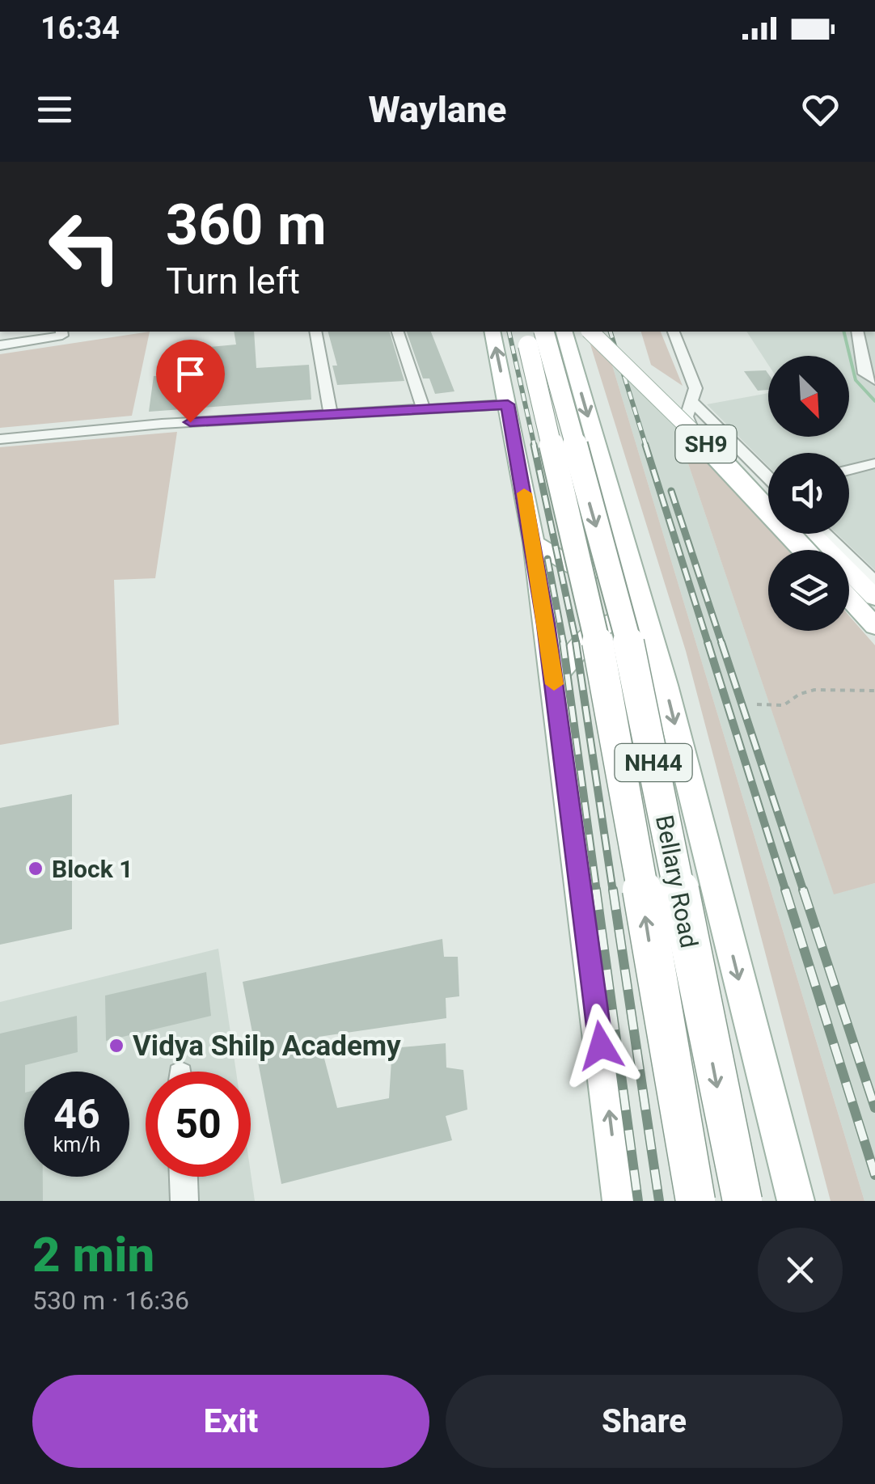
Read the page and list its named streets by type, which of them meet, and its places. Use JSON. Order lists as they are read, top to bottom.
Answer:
{
  "streets": {
    "highway": ["NH44", "Bellary Road"],
    "main road": ["SH9"]
  },
  "places": ["Block 1", "Vidya Shilp Academy"],
  "north": "bottom right",
  "page": {
    "status": "16:34",
    "header": "Waylane",
    "turn": ["360 m", "Turn left"],
    "speed": "46 km/h",
    "limit": "50",
    "heading": ["2 min", "530 m · 16:36"],
    "buttons": ["Exit", "Share"]
  }
}
